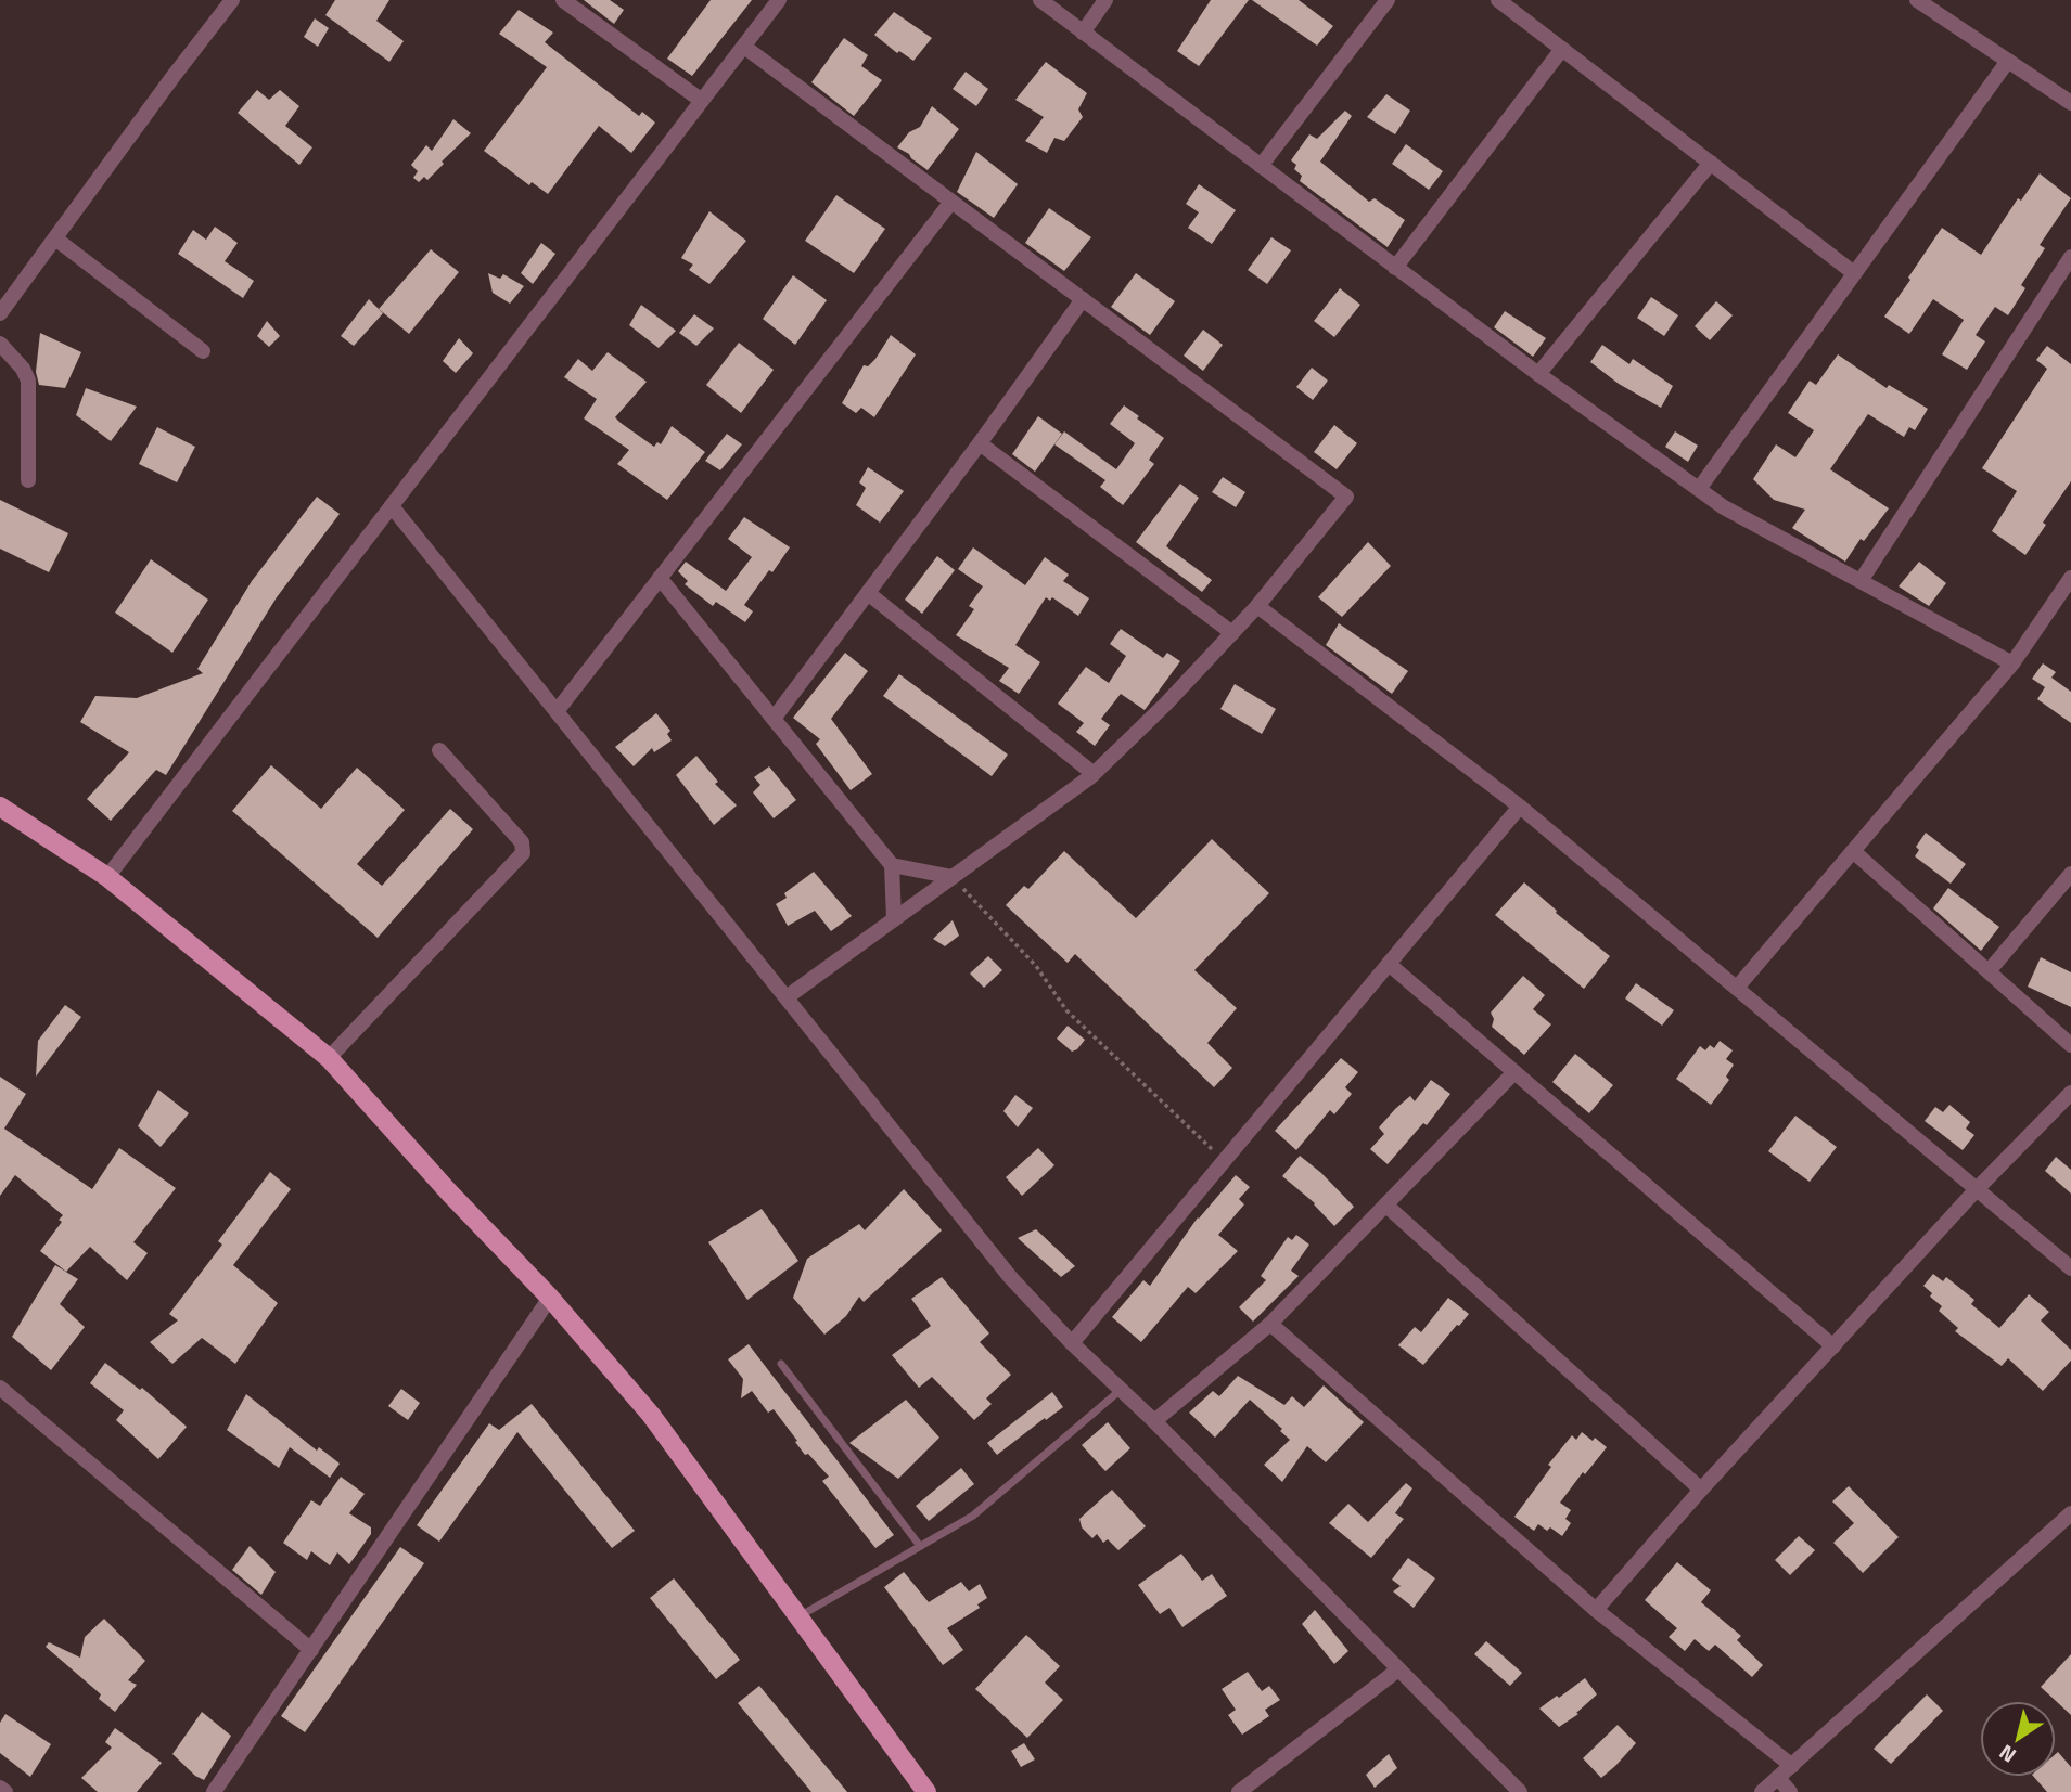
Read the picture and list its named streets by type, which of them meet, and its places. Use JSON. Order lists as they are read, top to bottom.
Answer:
{
  "north": "bottom left"
}
